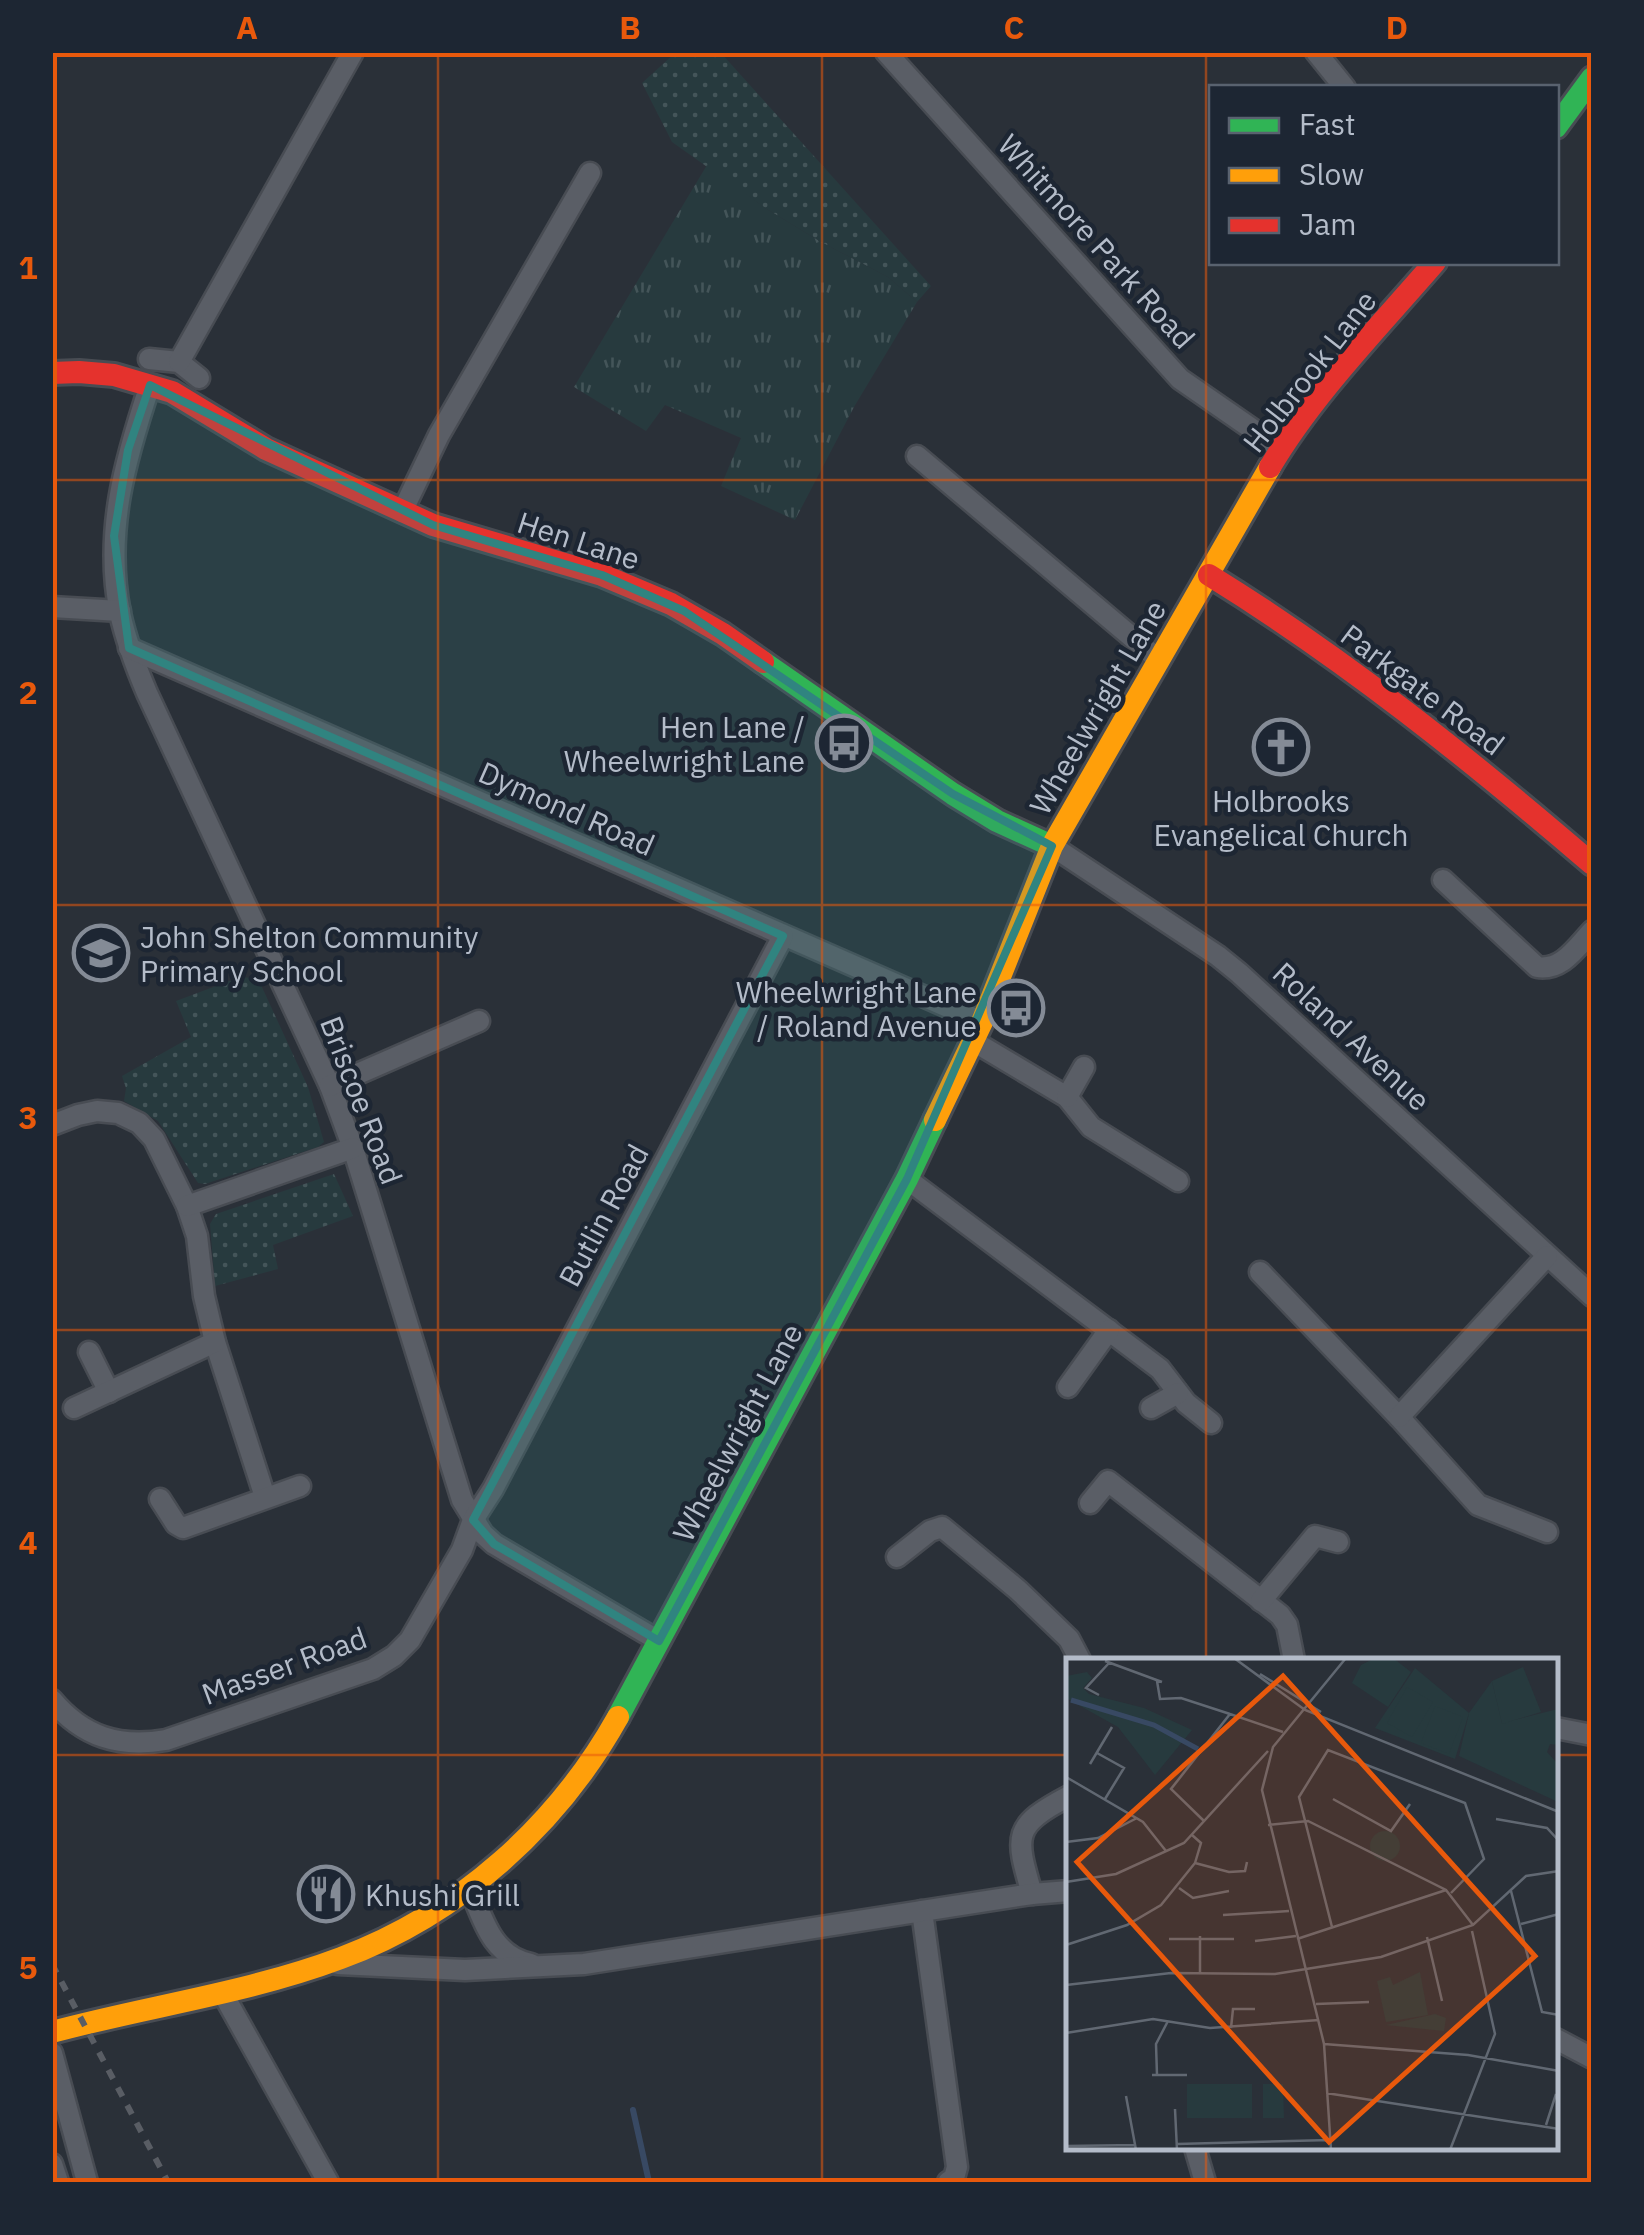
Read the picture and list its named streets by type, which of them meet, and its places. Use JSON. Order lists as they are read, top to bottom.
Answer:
{
  "streets": {
    "street": [
      "Whitmore Park Road",
      "Holbrook Lane",
      "Hen Lane",
      "Parkgate Road",
      "Wheelwright Lane",
      "Dymond Road",
      "Roland Avenue",
      "Briscoe Road",
      "Butlin Road",
      "Masser Road"
    ]
  },
  "crossings": [
    ["Whitmore Park Road", "Holbrook Lane"],
    ["Holbrook Lane", "Parkgate Road"],
    ["Holbrook Lane", "Wheelwright Lane"],
    ["Hen Lane", "Wheelwright Lane"],
    ["Hen Lane", "Roland Avenue"],
    ["Hen Lane", "Briscoe Road"],
    ["Parkgate Road", "Wheelwright Lane"],
    ["Wheelwright Lane", "Dymond Road"],
    ["Wheelwright Lane", "Roland Avenue"],
    ["Wheelwright Lane", "Briscoe Road"],
    ["Dymond Road", "Briscoe Road"],
    ["Dymond Road", "Butlin Road"],
    ["Briscoe Road", "Butlin Road"],
    ["Briscoe Road", "Masser Road"],
    ["Butlin Road", "Masser Road"]
  ],
  "places": {
    "bus stop": ["Hen Lane / Wheelwright Lane", "Wheelwright Lane / Roland Avenue"],
    "church": ["Holbrooks Evangelical Church"],
    "school or university": ["John Shelton Community Primary School"],
    "restaurant": ["Khushi Grill"]
  },
  "legend": ["Fast", "Slow", "Jam"],
  "grid": {
    "columns": [
      "A",
      "B",
      "C",
      "D"
    ],
    "rows": [
      "1",
      "2",
      "3",
      "4",
      "5"
    ]
  }
}
